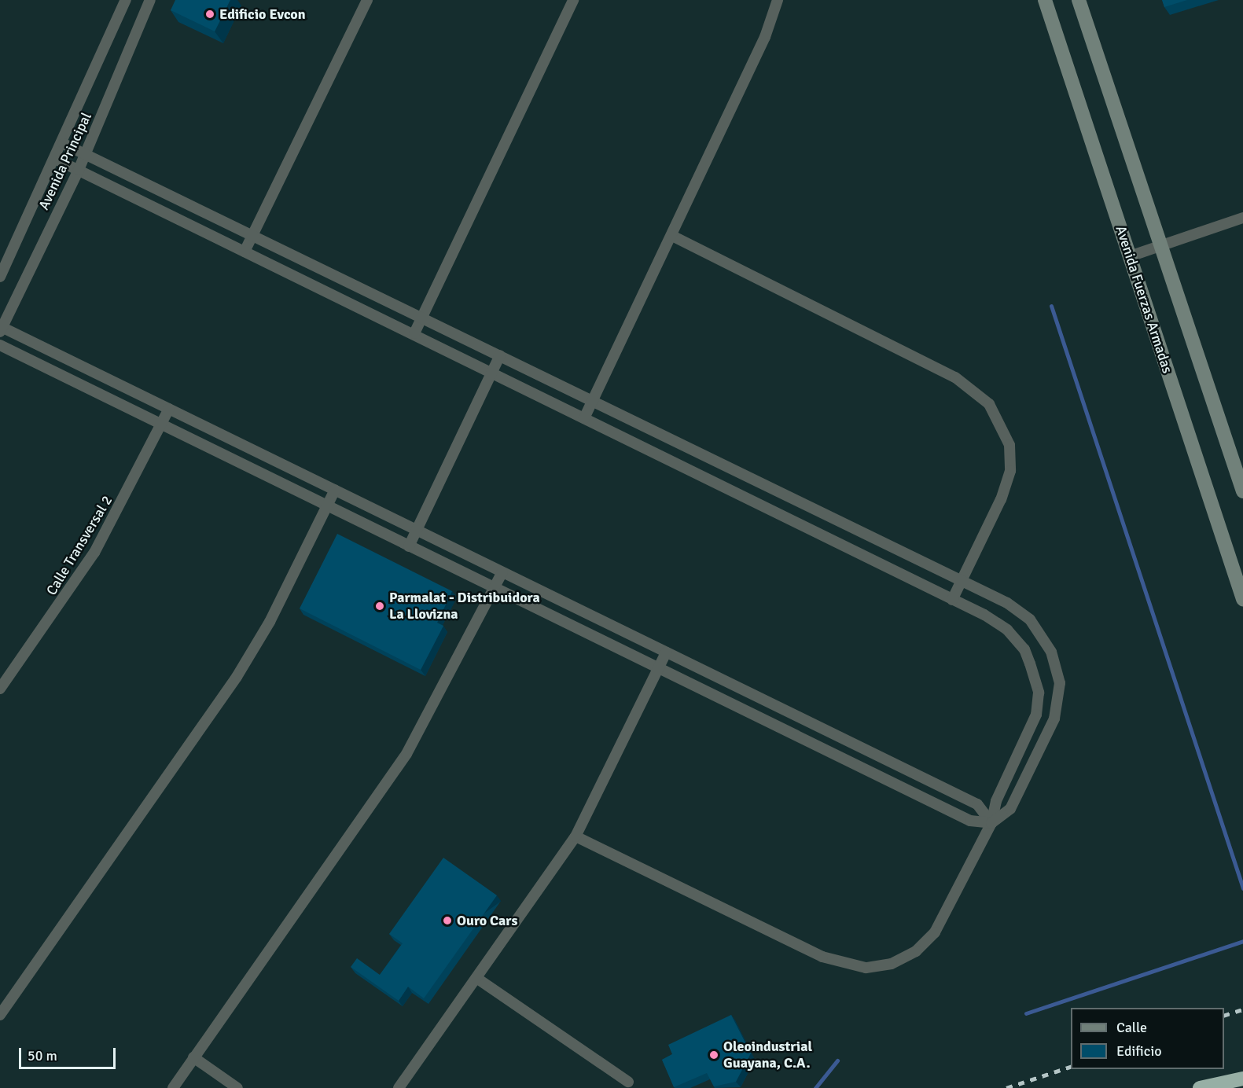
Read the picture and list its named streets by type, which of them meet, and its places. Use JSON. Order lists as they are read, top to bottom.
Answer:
{
  "streets": {
    "street": ["Avenida Principal", "Avenida Fuerzas Armadas", "Calle Transversal 2"]
  },
  "places": [
    "Edificio Evcon",
    "Parmalat - Distribuidora La Llovizna",
    "Ouro Cars",
    "Oleoindustrial Guayana, C.A."
  ],
  "legend": ["Calle", "Edificio"],
  "scale_bar": "50 m"
}
